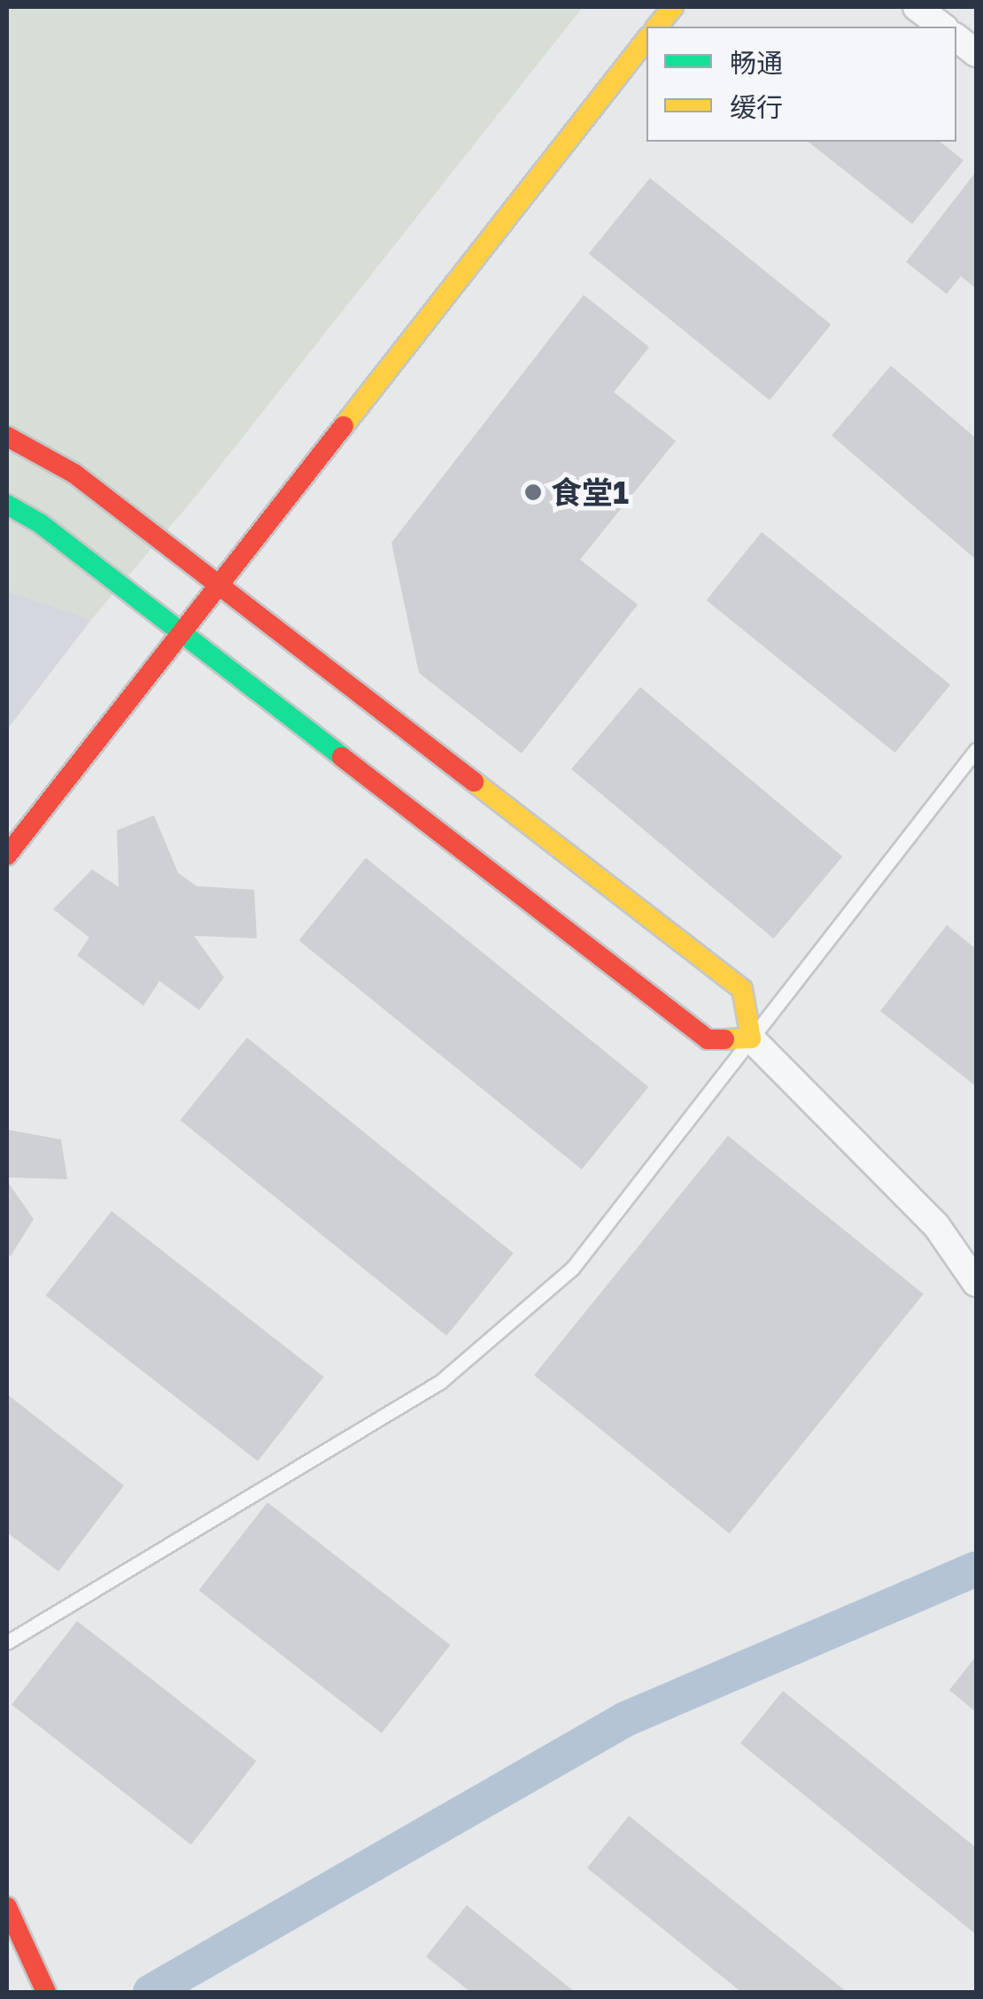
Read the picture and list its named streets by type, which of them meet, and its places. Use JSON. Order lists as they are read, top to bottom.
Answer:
{
  "places": ["食堂1"],
  "legend": ["畅通", "缓行"]
}
